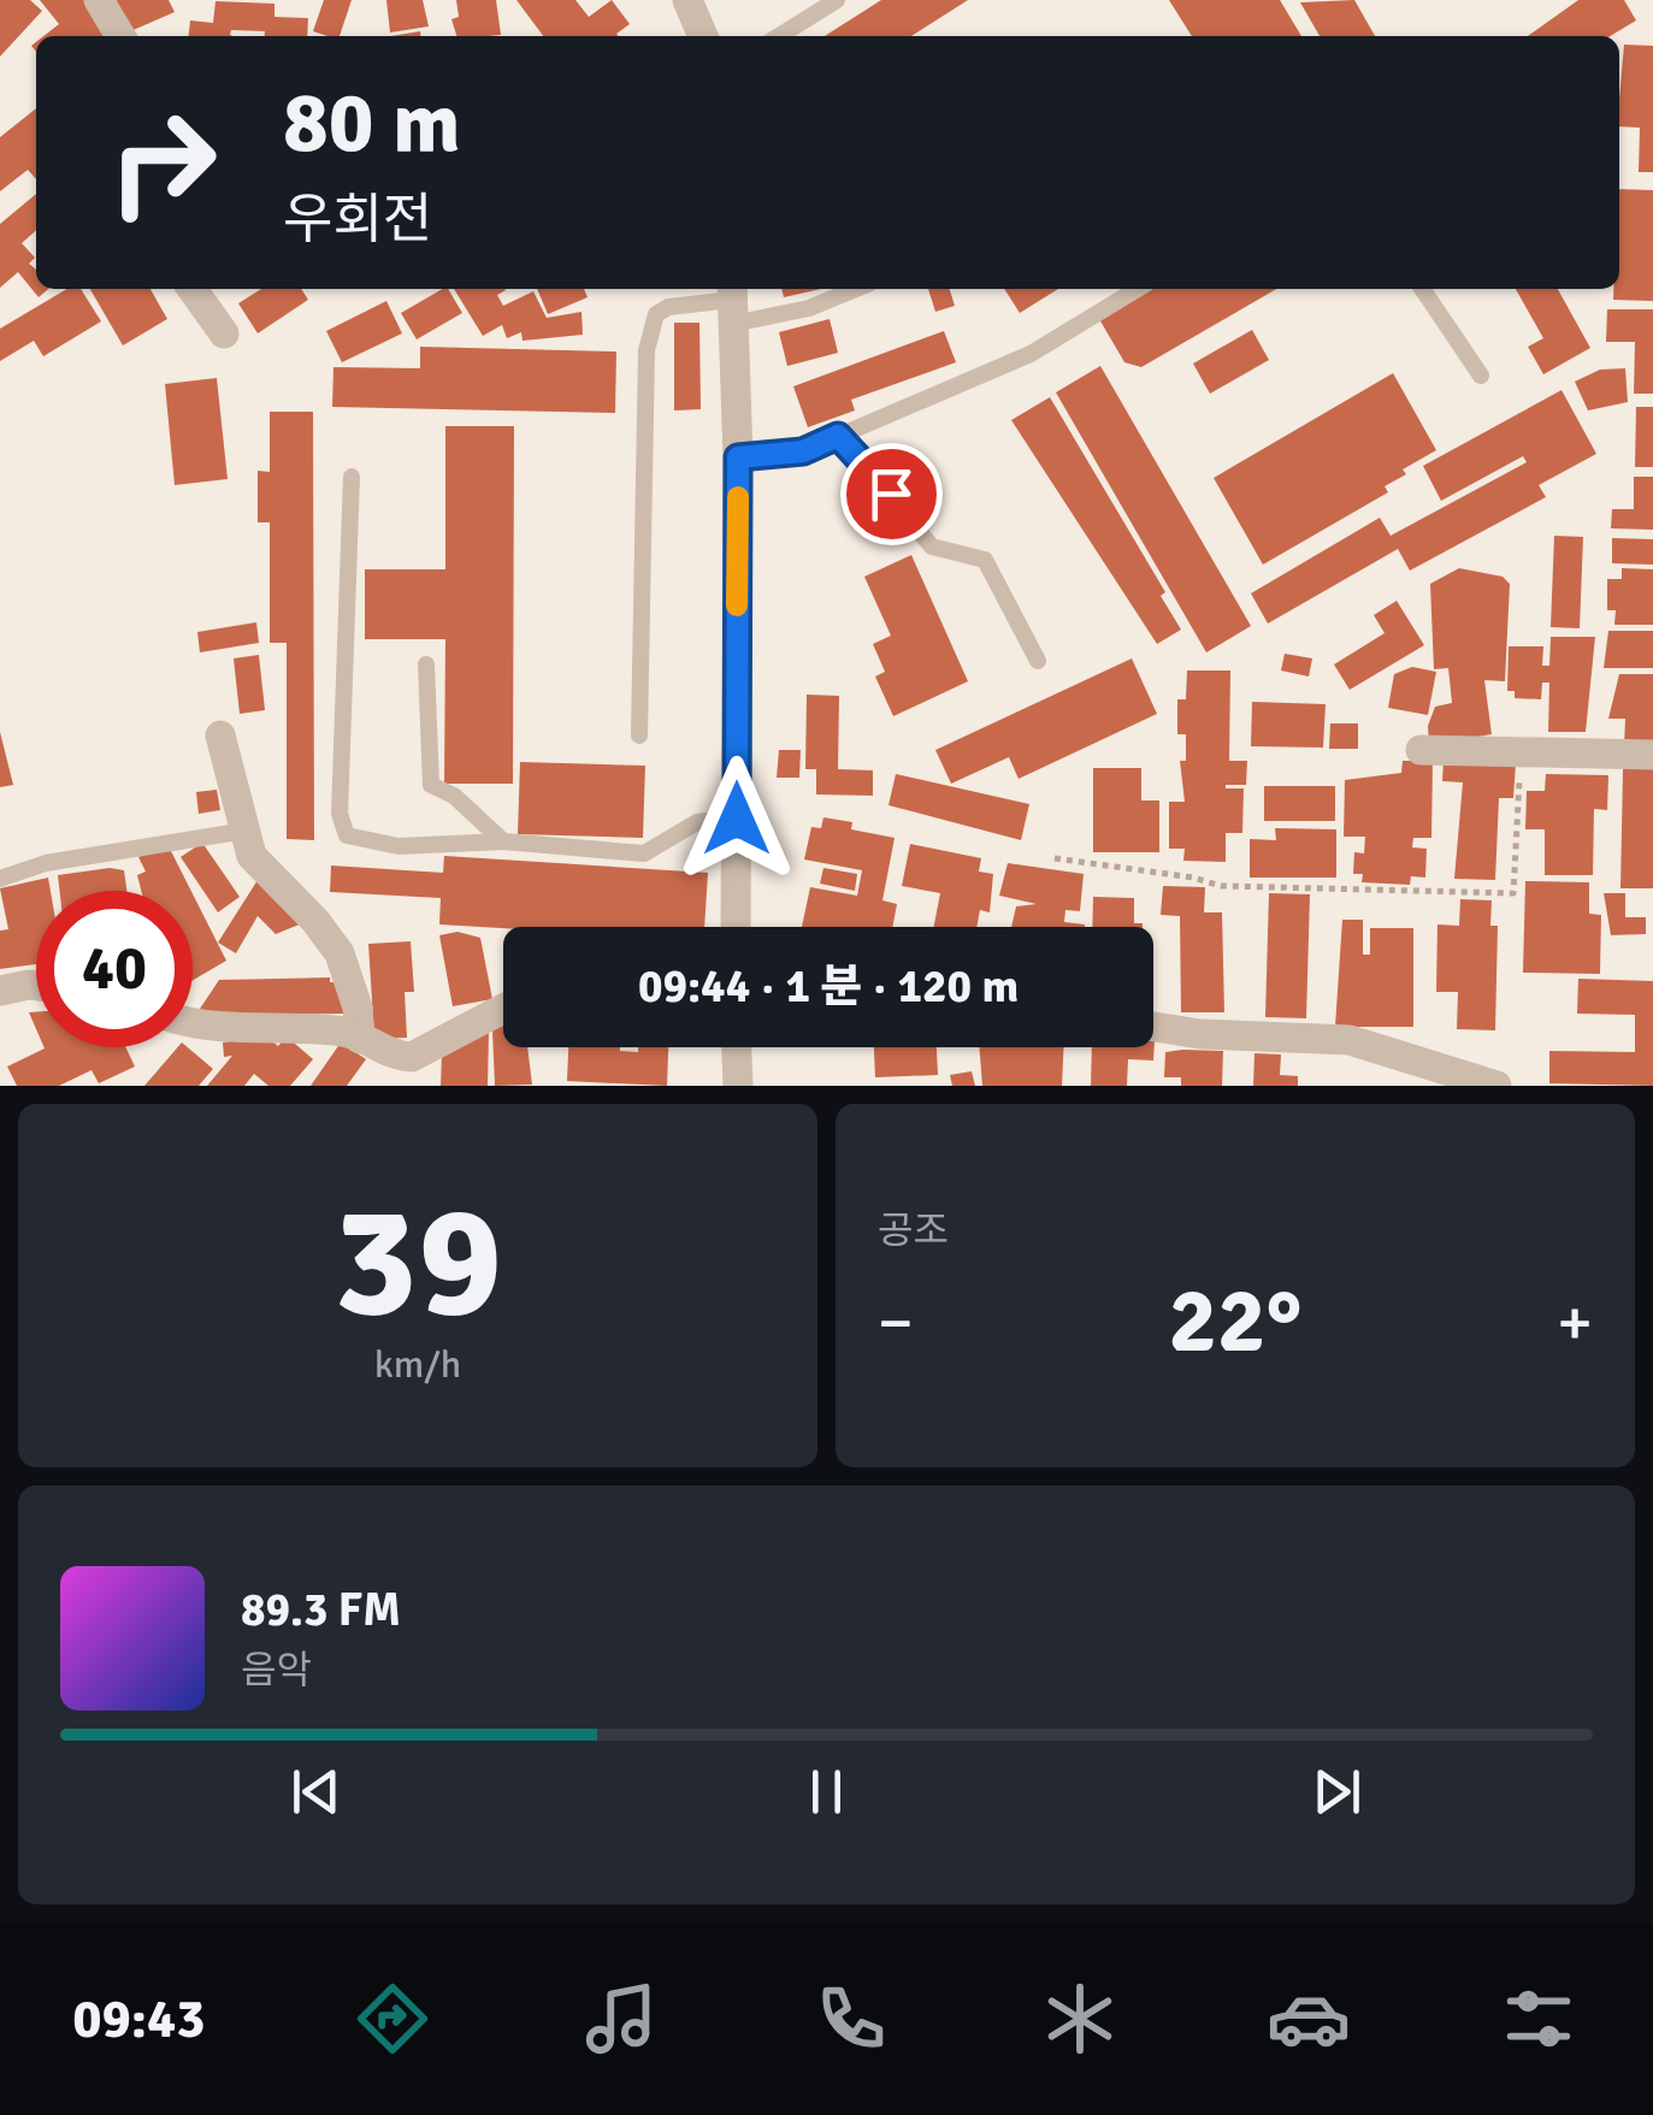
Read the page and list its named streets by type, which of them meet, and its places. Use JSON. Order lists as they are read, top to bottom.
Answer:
{
  "page": {
    "turn": ["80 m", "우회전"],
    "limit": "40",
    "trip": "09:44 · 1 분 · 120 m",
    "tile": [
      ["39", "km/h"],
      "공조"
    ],
    "heat": ["−", "22°", "+"],
    "song": ["89.3 FM", "음악"],
    "tabs": "09:43"
  }
}
